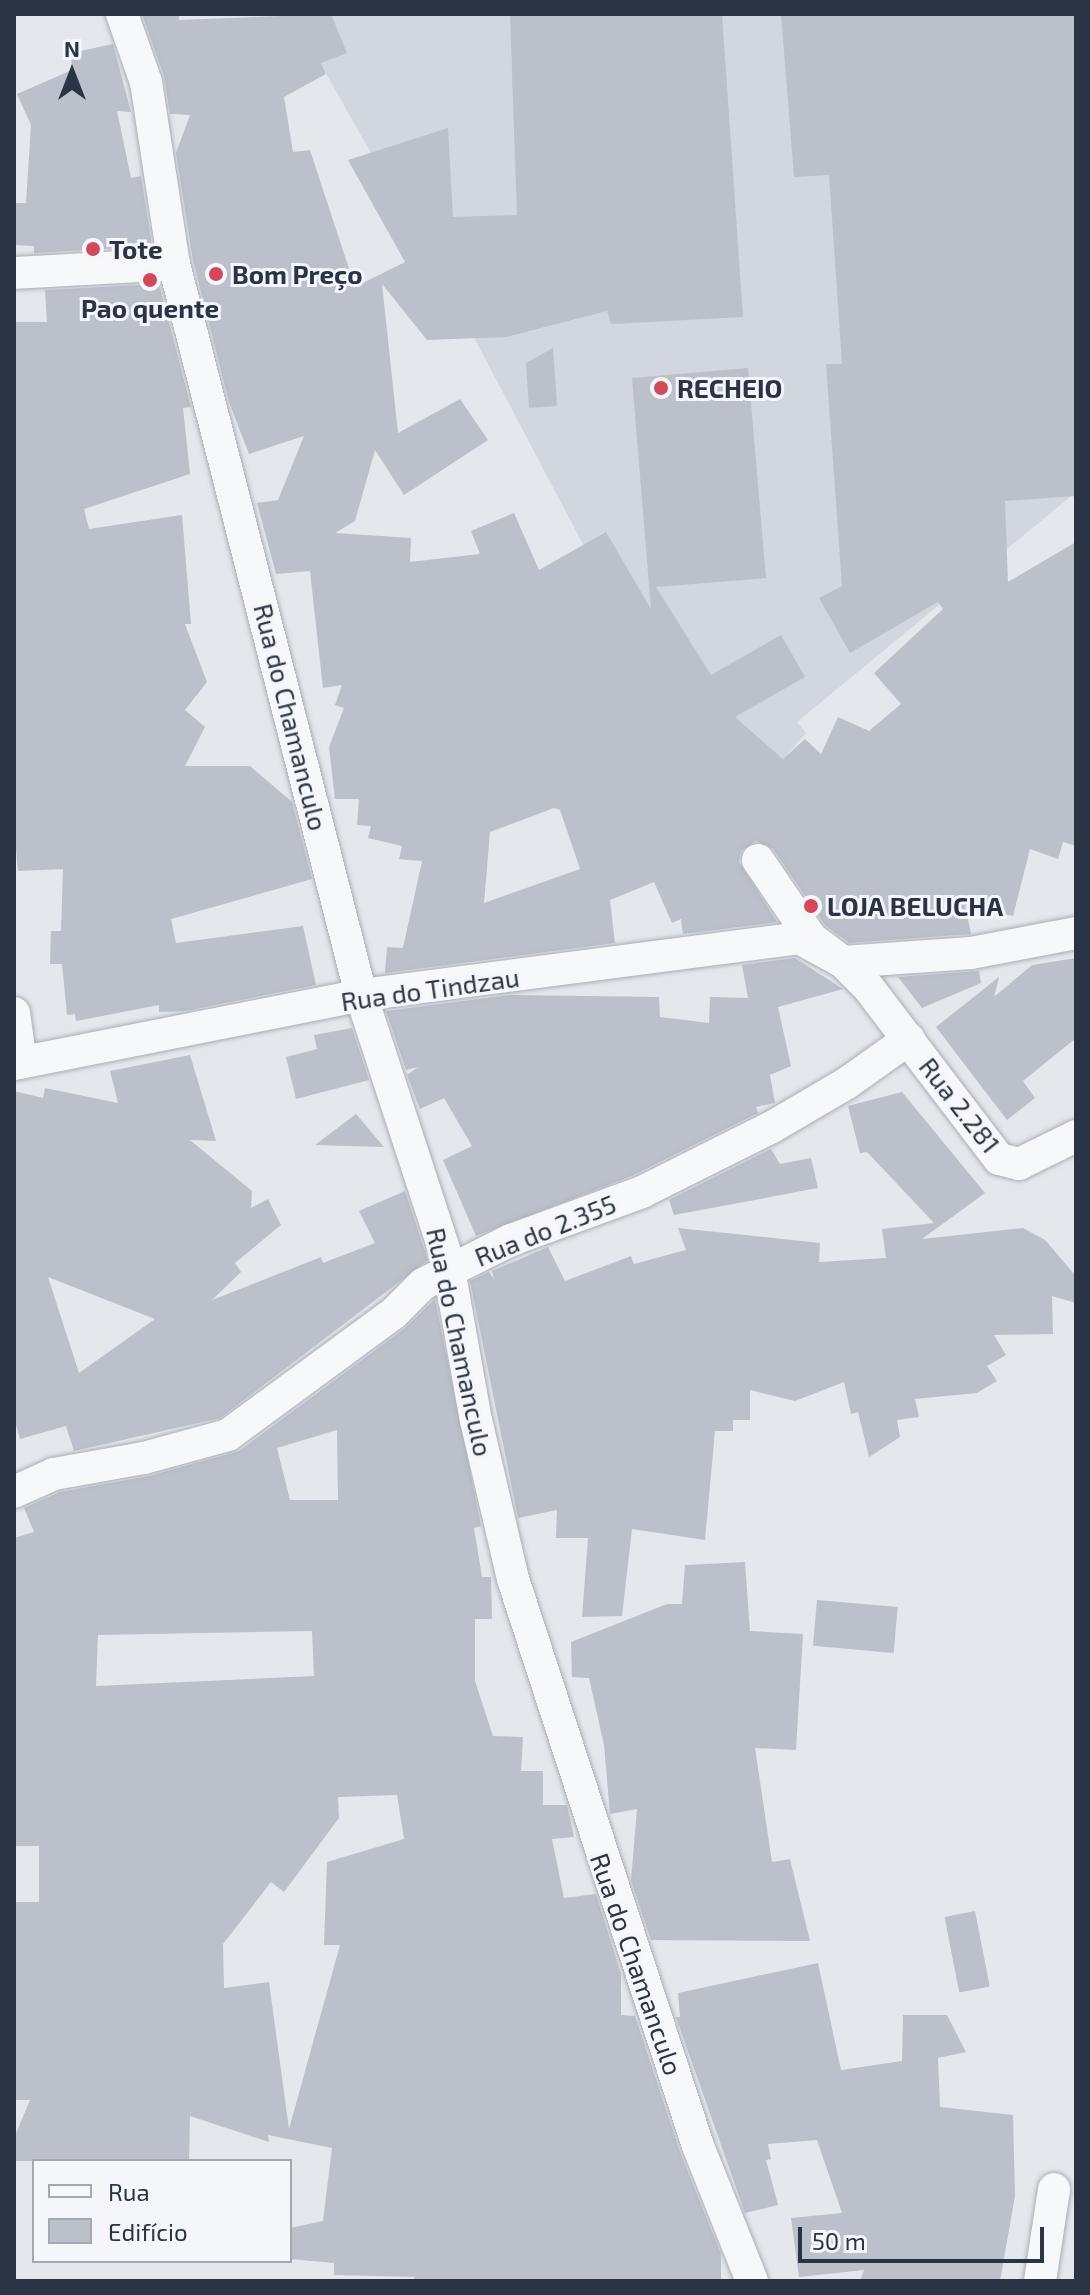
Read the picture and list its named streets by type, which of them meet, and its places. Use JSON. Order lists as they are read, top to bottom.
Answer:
{
  "streets": {
    "street": [
      "Rua do Chamanculo",
      "Rua do Tindzau",
      "Rua 2.281",
      "Rua do 2.355"
    ]
  },
  "crossings": [
    ["Rua do Chamanculo", "Rua do Tindzau"],
    ["Rua do Chamanculo", "Rua do 2.355"],
    ["Rua do Tindzau", "Rua 2.281"],
    ["Rua 2.281", "Rua do 2.355"]
  ],
  "places": [
    "Tote",
    "Bom Preço",
    "Pao quente",
    "RECHEIO",
    "LOJA BELUCHA"
  ],
  "legend": ["Rua", "Edifício"],
  "scale_bar": "50 m",
  "north": "top"
}
